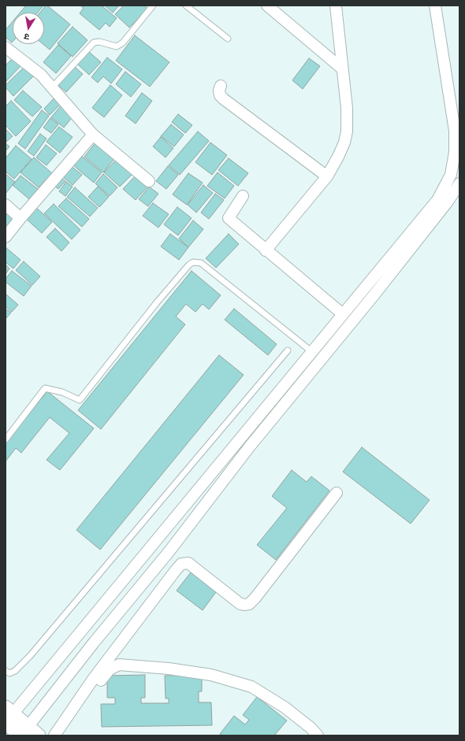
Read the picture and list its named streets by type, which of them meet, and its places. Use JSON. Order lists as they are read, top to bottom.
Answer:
{
  "north": "bottom"
}
